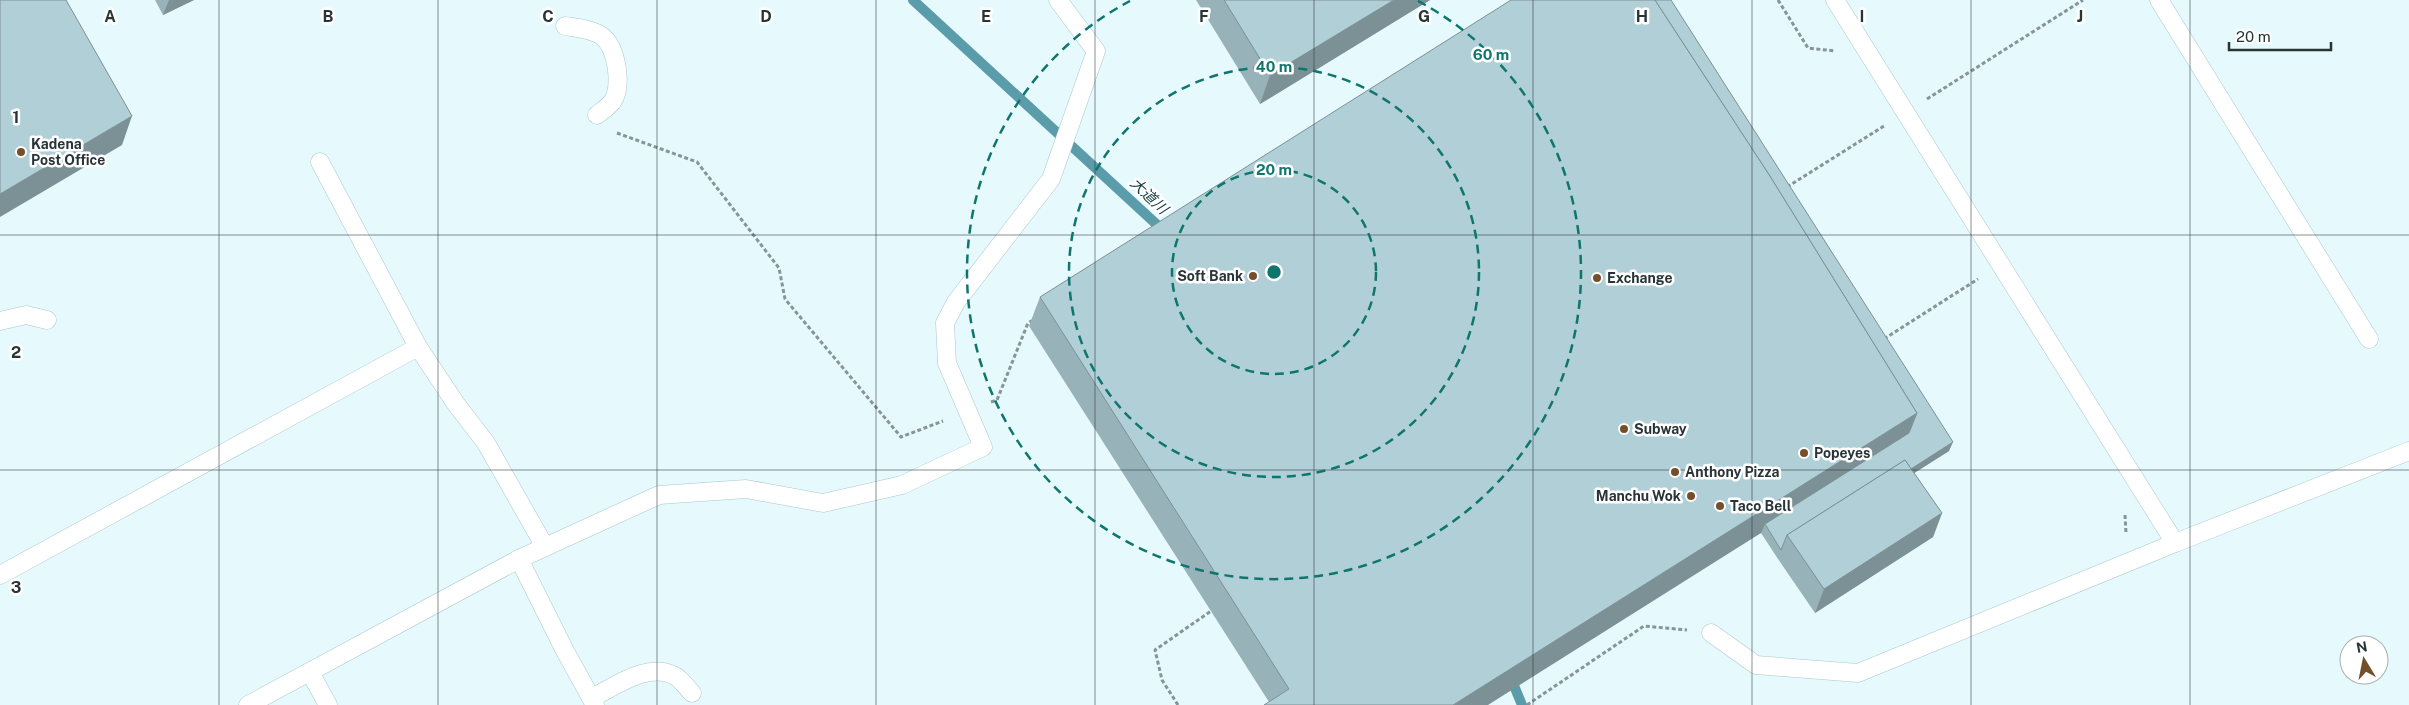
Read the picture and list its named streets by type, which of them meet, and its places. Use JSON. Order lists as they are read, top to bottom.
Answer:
{
  "water": ["大道川"],
  "places": [
    "Kadena Post Office",
    "Soft Bank",
    "Exchange",
    "Subway",
    "Popeyes",
    "Anthony Pizza",
    "Manchu Wok",
    "Taco Bell"
  ],
  "scale_bar": "20 m",
  "north": "top",
  "grid": {
    "columns": [
      "A",
      "B",
      "C",
      "D",
      "E",
      "F",
      "G",
      "H",
      "I",
      "J"
    ],
    "rows": ["1", "2", "3"]
  },
  "rings": ["60 m", "40 m", "20 m"]
}
